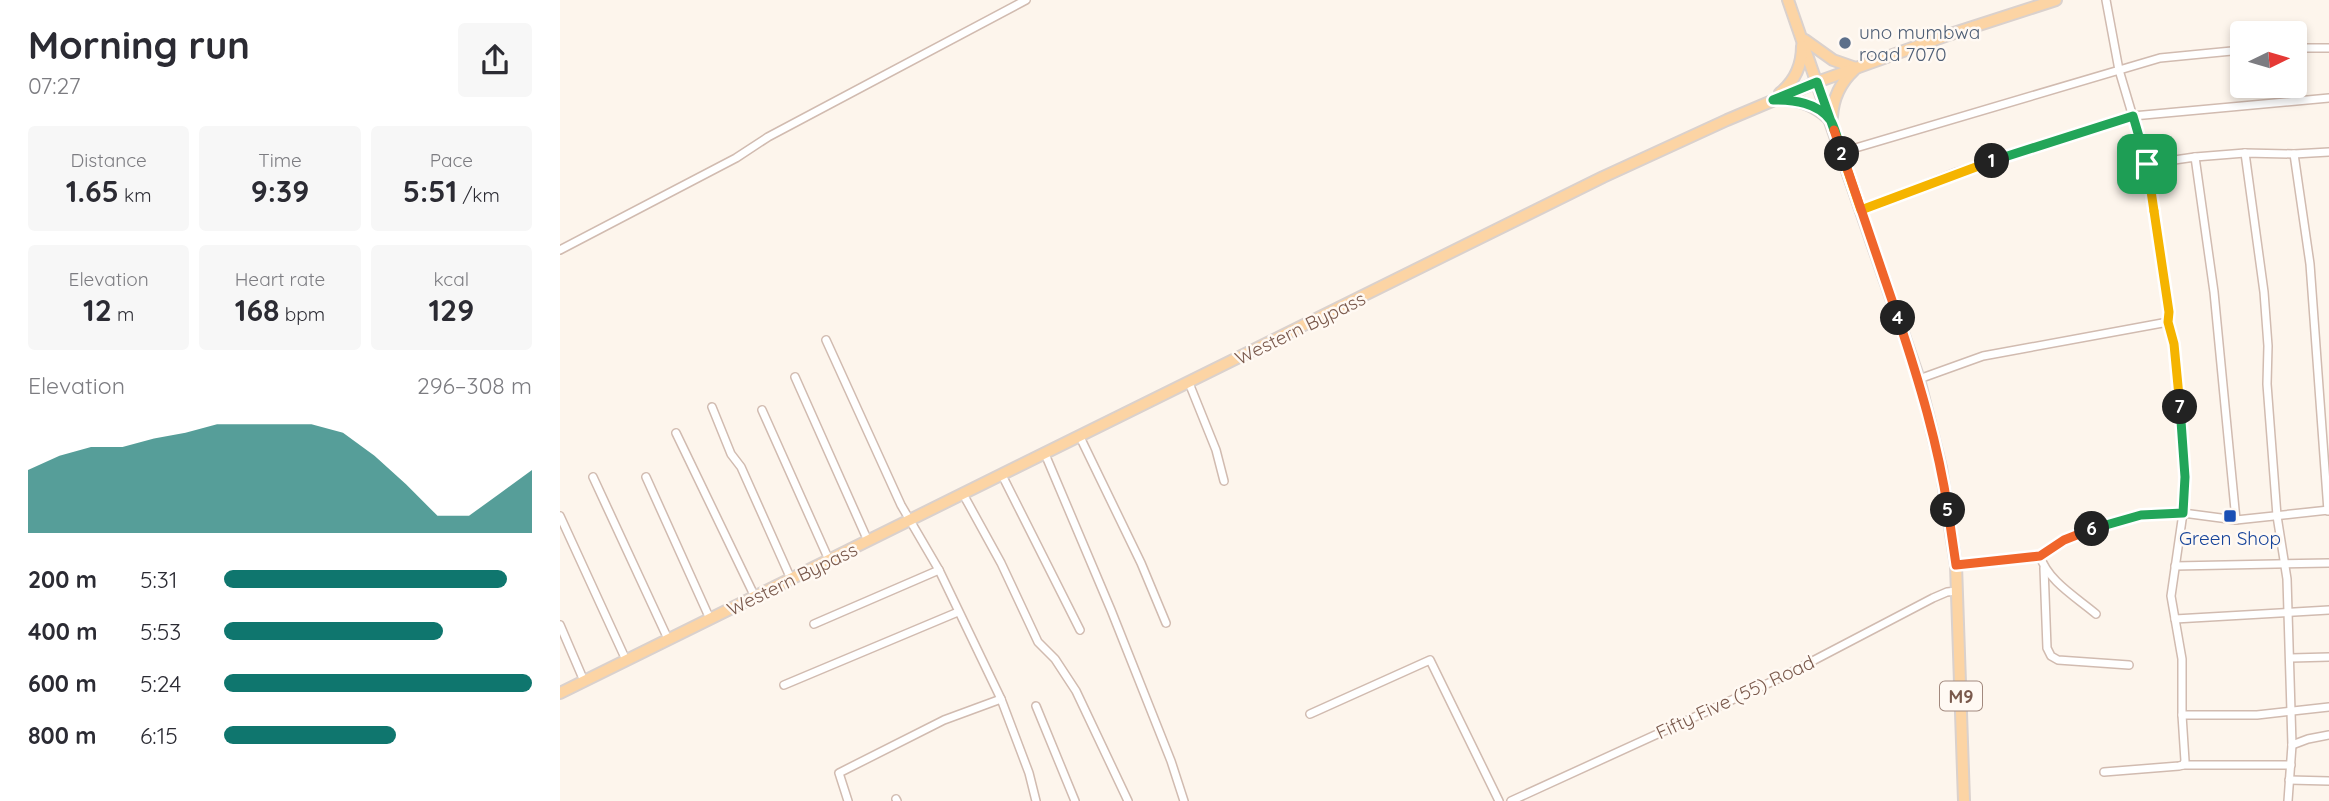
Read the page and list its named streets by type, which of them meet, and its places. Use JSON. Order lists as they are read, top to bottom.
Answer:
{
  "streets": {
    "main road": ["Western Bypass", "M9"],
    "street": ["Fifty Five (55) Road"]
  },
  "crossings": [
    ["Western Bypass", "M9"],
    ["M9", "Fifty Five (55) Road"]
  ],
  "places": {
    "other": ["uno mumbwa road 7070"],
    "transit": ["Green Shop"]
  },
  "north": "right",
  "page": {
    "heading": ["Morning run", "07:27"],
    "stats": [
      ["Distance", "1.65 km"],
      ["Time", "9:39"],
      ["Pace", "5:51 /km"],
      ["Elevation", "12 m"],
      ["Heart rate", "168 bpm"],
      ["kcal", "129"]
    ],
    "pins": [
      "2",
      "1",
      "4",
      "7",
      "5",
      "6"
    ],
    "chart": ["Elevation", "296–308 m"],
    "list": [
      {
        "name": "200 m",
        "note": "5:31"
      },
      {
        "name": "400 m",
        "note": "5:53"
      },
      {
        "name": "600 m",
        "note": "5:24"
      },
      {
        "name": "800 m",
        "note": "6:15"
      }
    ]
  }
}
